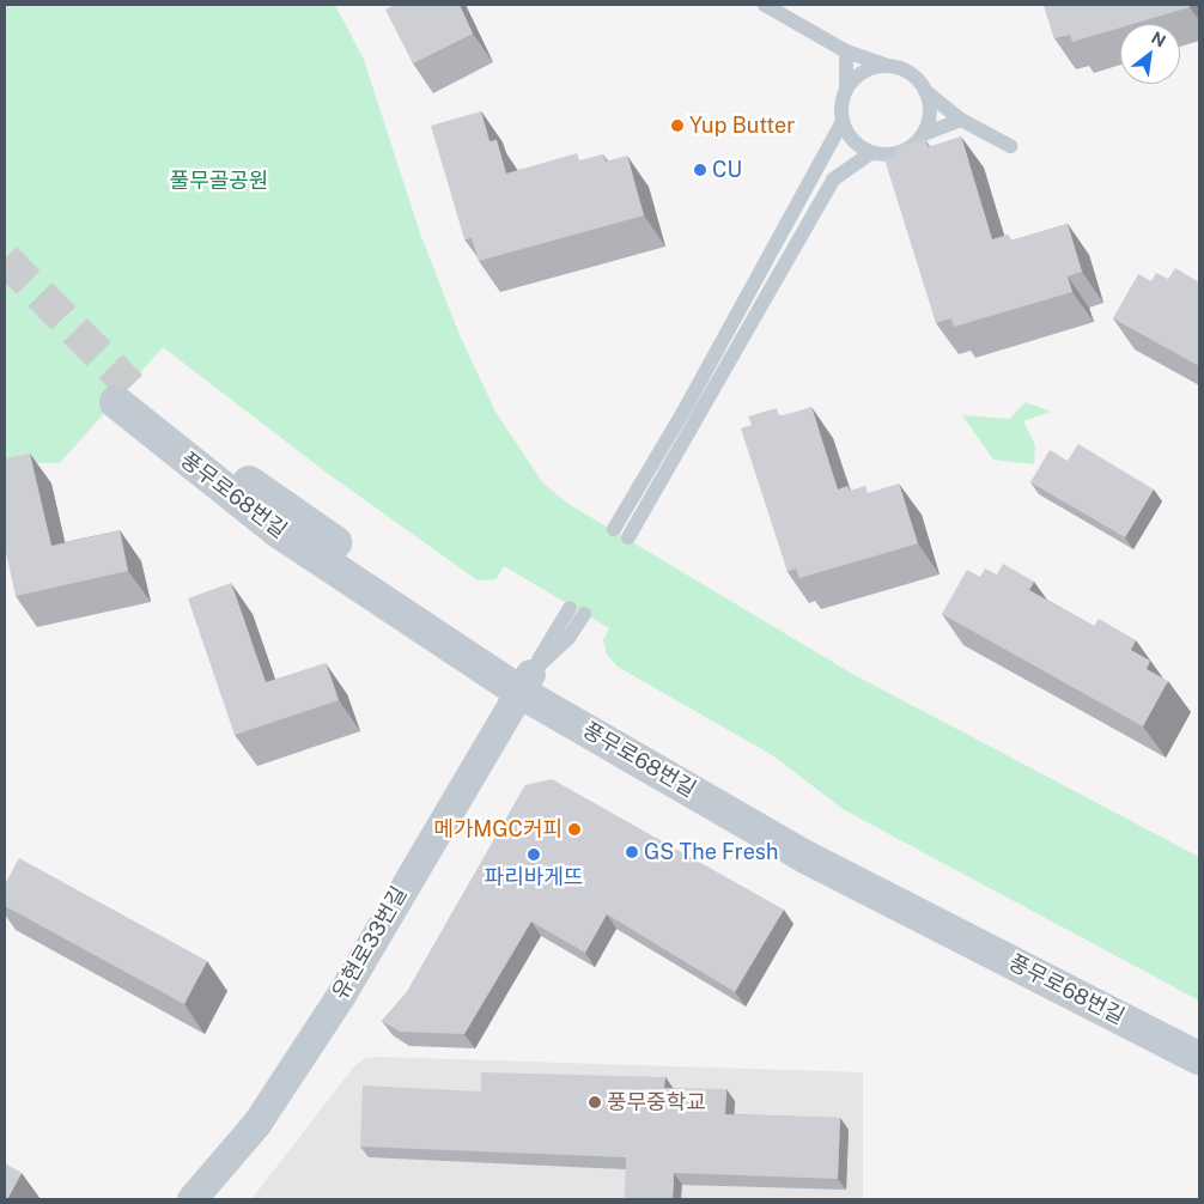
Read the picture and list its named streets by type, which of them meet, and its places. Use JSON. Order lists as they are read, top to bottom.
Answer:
{
  "streets": {
    "street": ["풍무로68번길", "유현로33번길"]
  },
  "crossings": [
    ["풍무로68번길", "유현로33번길"]
  ],
  "parks": ["풀무골공원"],
  "places": [
    "Yup Butter",
    "CU",
    "메가MGC커피",
    "GS The Fresh",
    "파리바게뜨",
    "풍무중학교"
  ],
  "north": "top right"
}
